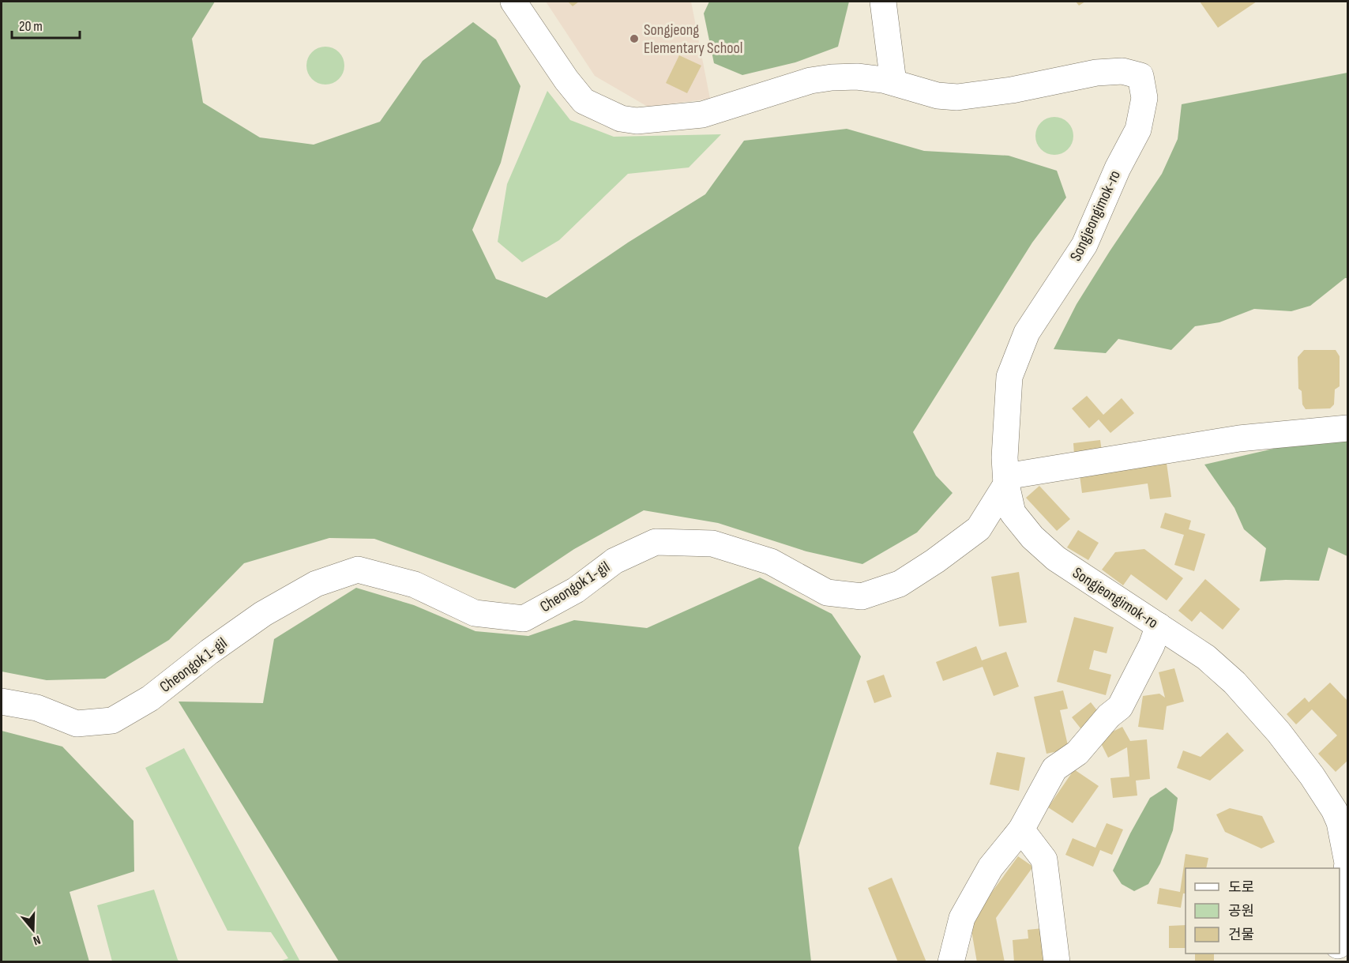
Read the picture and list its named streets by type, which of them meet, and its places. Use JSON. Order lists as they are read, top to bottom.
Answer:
{
  "streets": {
    "street": ["Songjeongimok-ro", "Cheongok 1-gil"]
  },
  "crossings": [
    ["Songjeongimok-ro", "Cheongok 1-gil"]
  ],
  "places": ["Songjeong Elementary School"],
  "legend": ["도로", "공원", "건물"],
  "scale_bar": "20 m",
  "north": "bottom"
}
